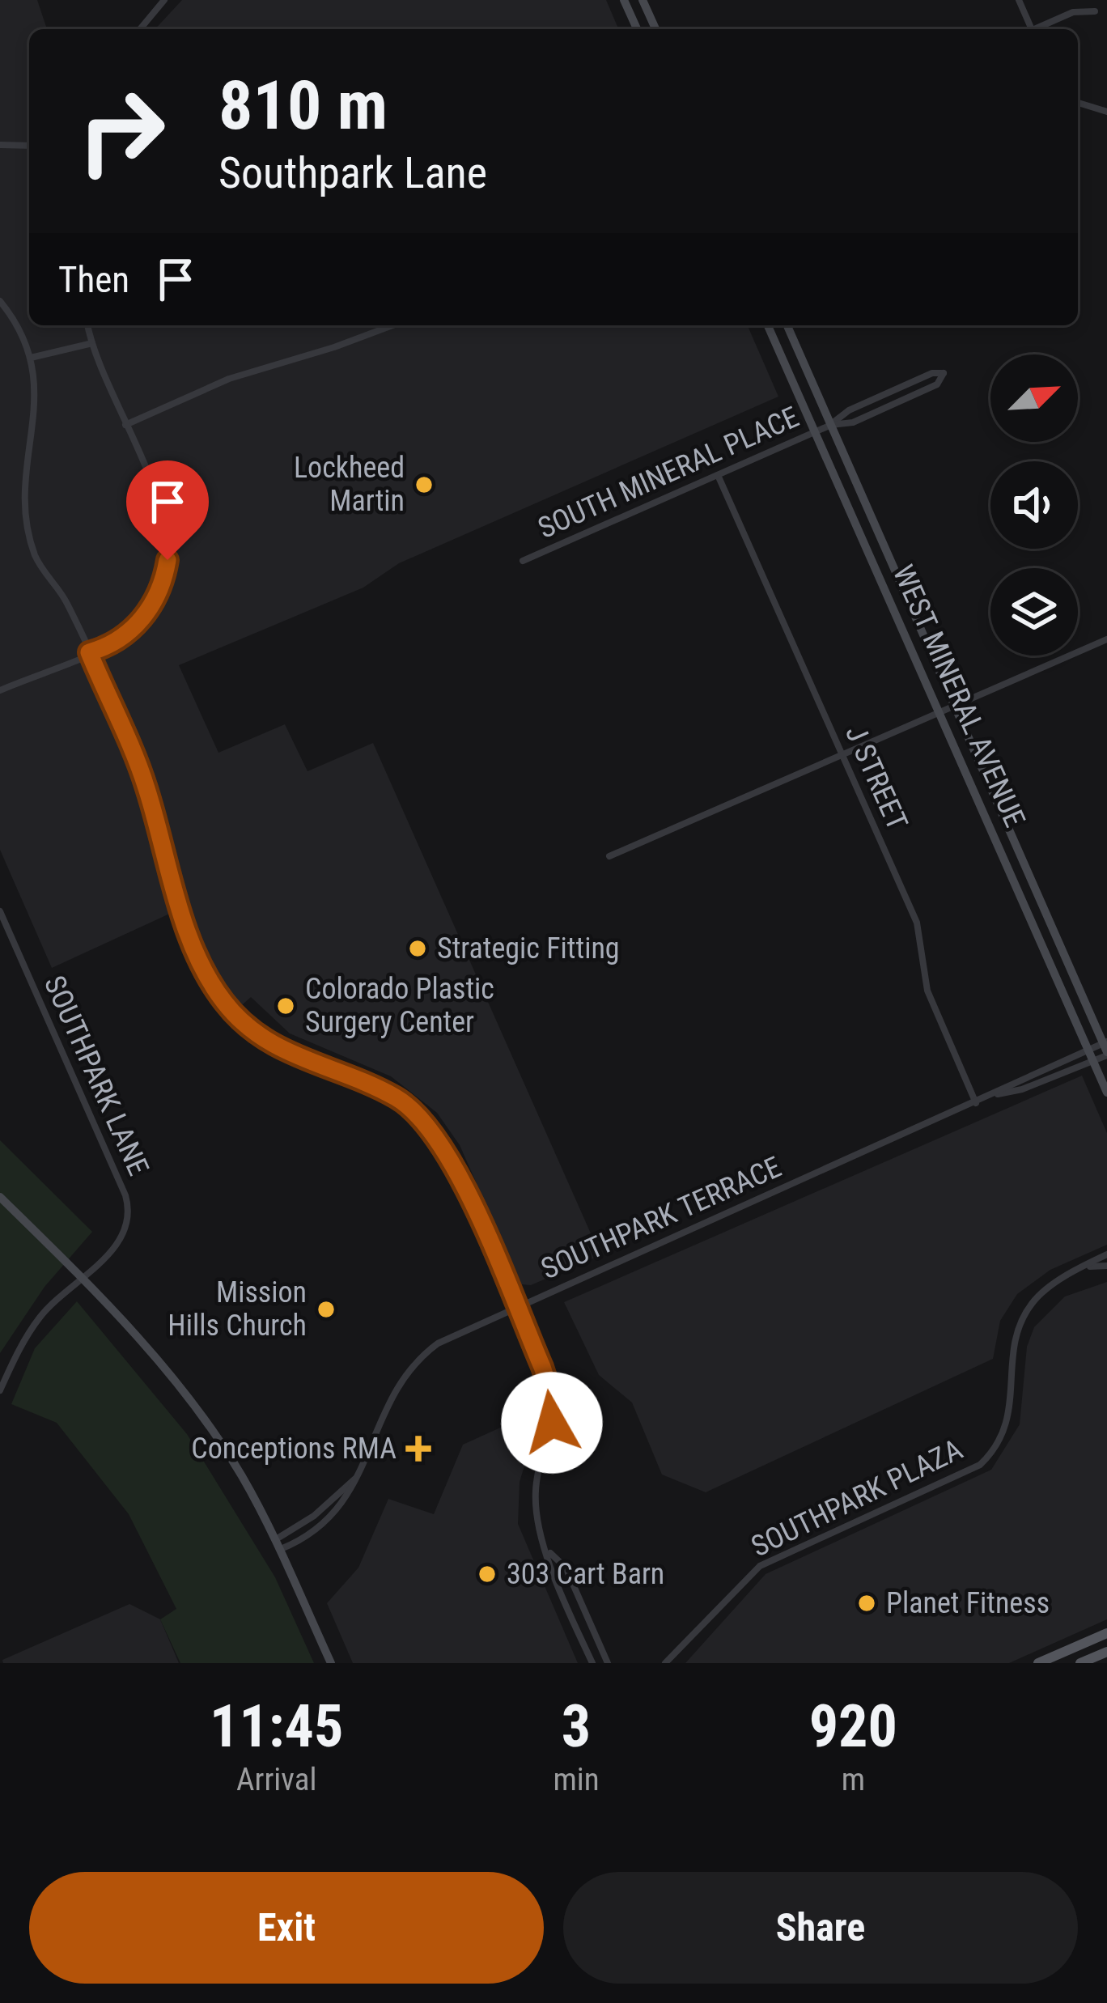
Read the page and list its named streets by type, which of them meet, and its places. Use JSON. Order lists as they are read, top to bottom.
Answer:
{
  "streets": {
    "main road": ["WEST MINERAL AVENUE"],
    "street": [
      "SOUTH MINERAL PLACE",
      "J STREET",
      "SOUTHPARK LANE",
      "SOUTHPARK TERRACE",
      "SOUTHPARK PLAZA"
    ]
  },
  "crossings": [
    ["SOUTH MINERAL PLACE", "WEST MINERAL AVENUE"],
    ["SOUTH MINERAL PLACE", "J STREET"],
    ["WEST MINERAL AVENUE", "SOUTHPARK TERRACE"],
    ["J STREET", "SOUTHPARK TERRACE"]
  ],
  "places": {
    "other": [
      "Lockheed Martin",
      "Strategic Fitting",
      "Colorado Plastic Surgery Center",
      "Mission Hills Church",
      "303 Cart Barn",
      "Planet Fitness"
    ],
    "health": ["Conceptions RMA"]
  },
  "north": "top right",
  "page": {
    "turn": ["810 m", "Southpark Lane"],
    "then": "Then",
    "eta": [
      "11:45",
      "Arrival",
      "3",
      "min",
      "920",
      "m"
    ],
    "buttons": ["Exit", "Share"]
  }
}
